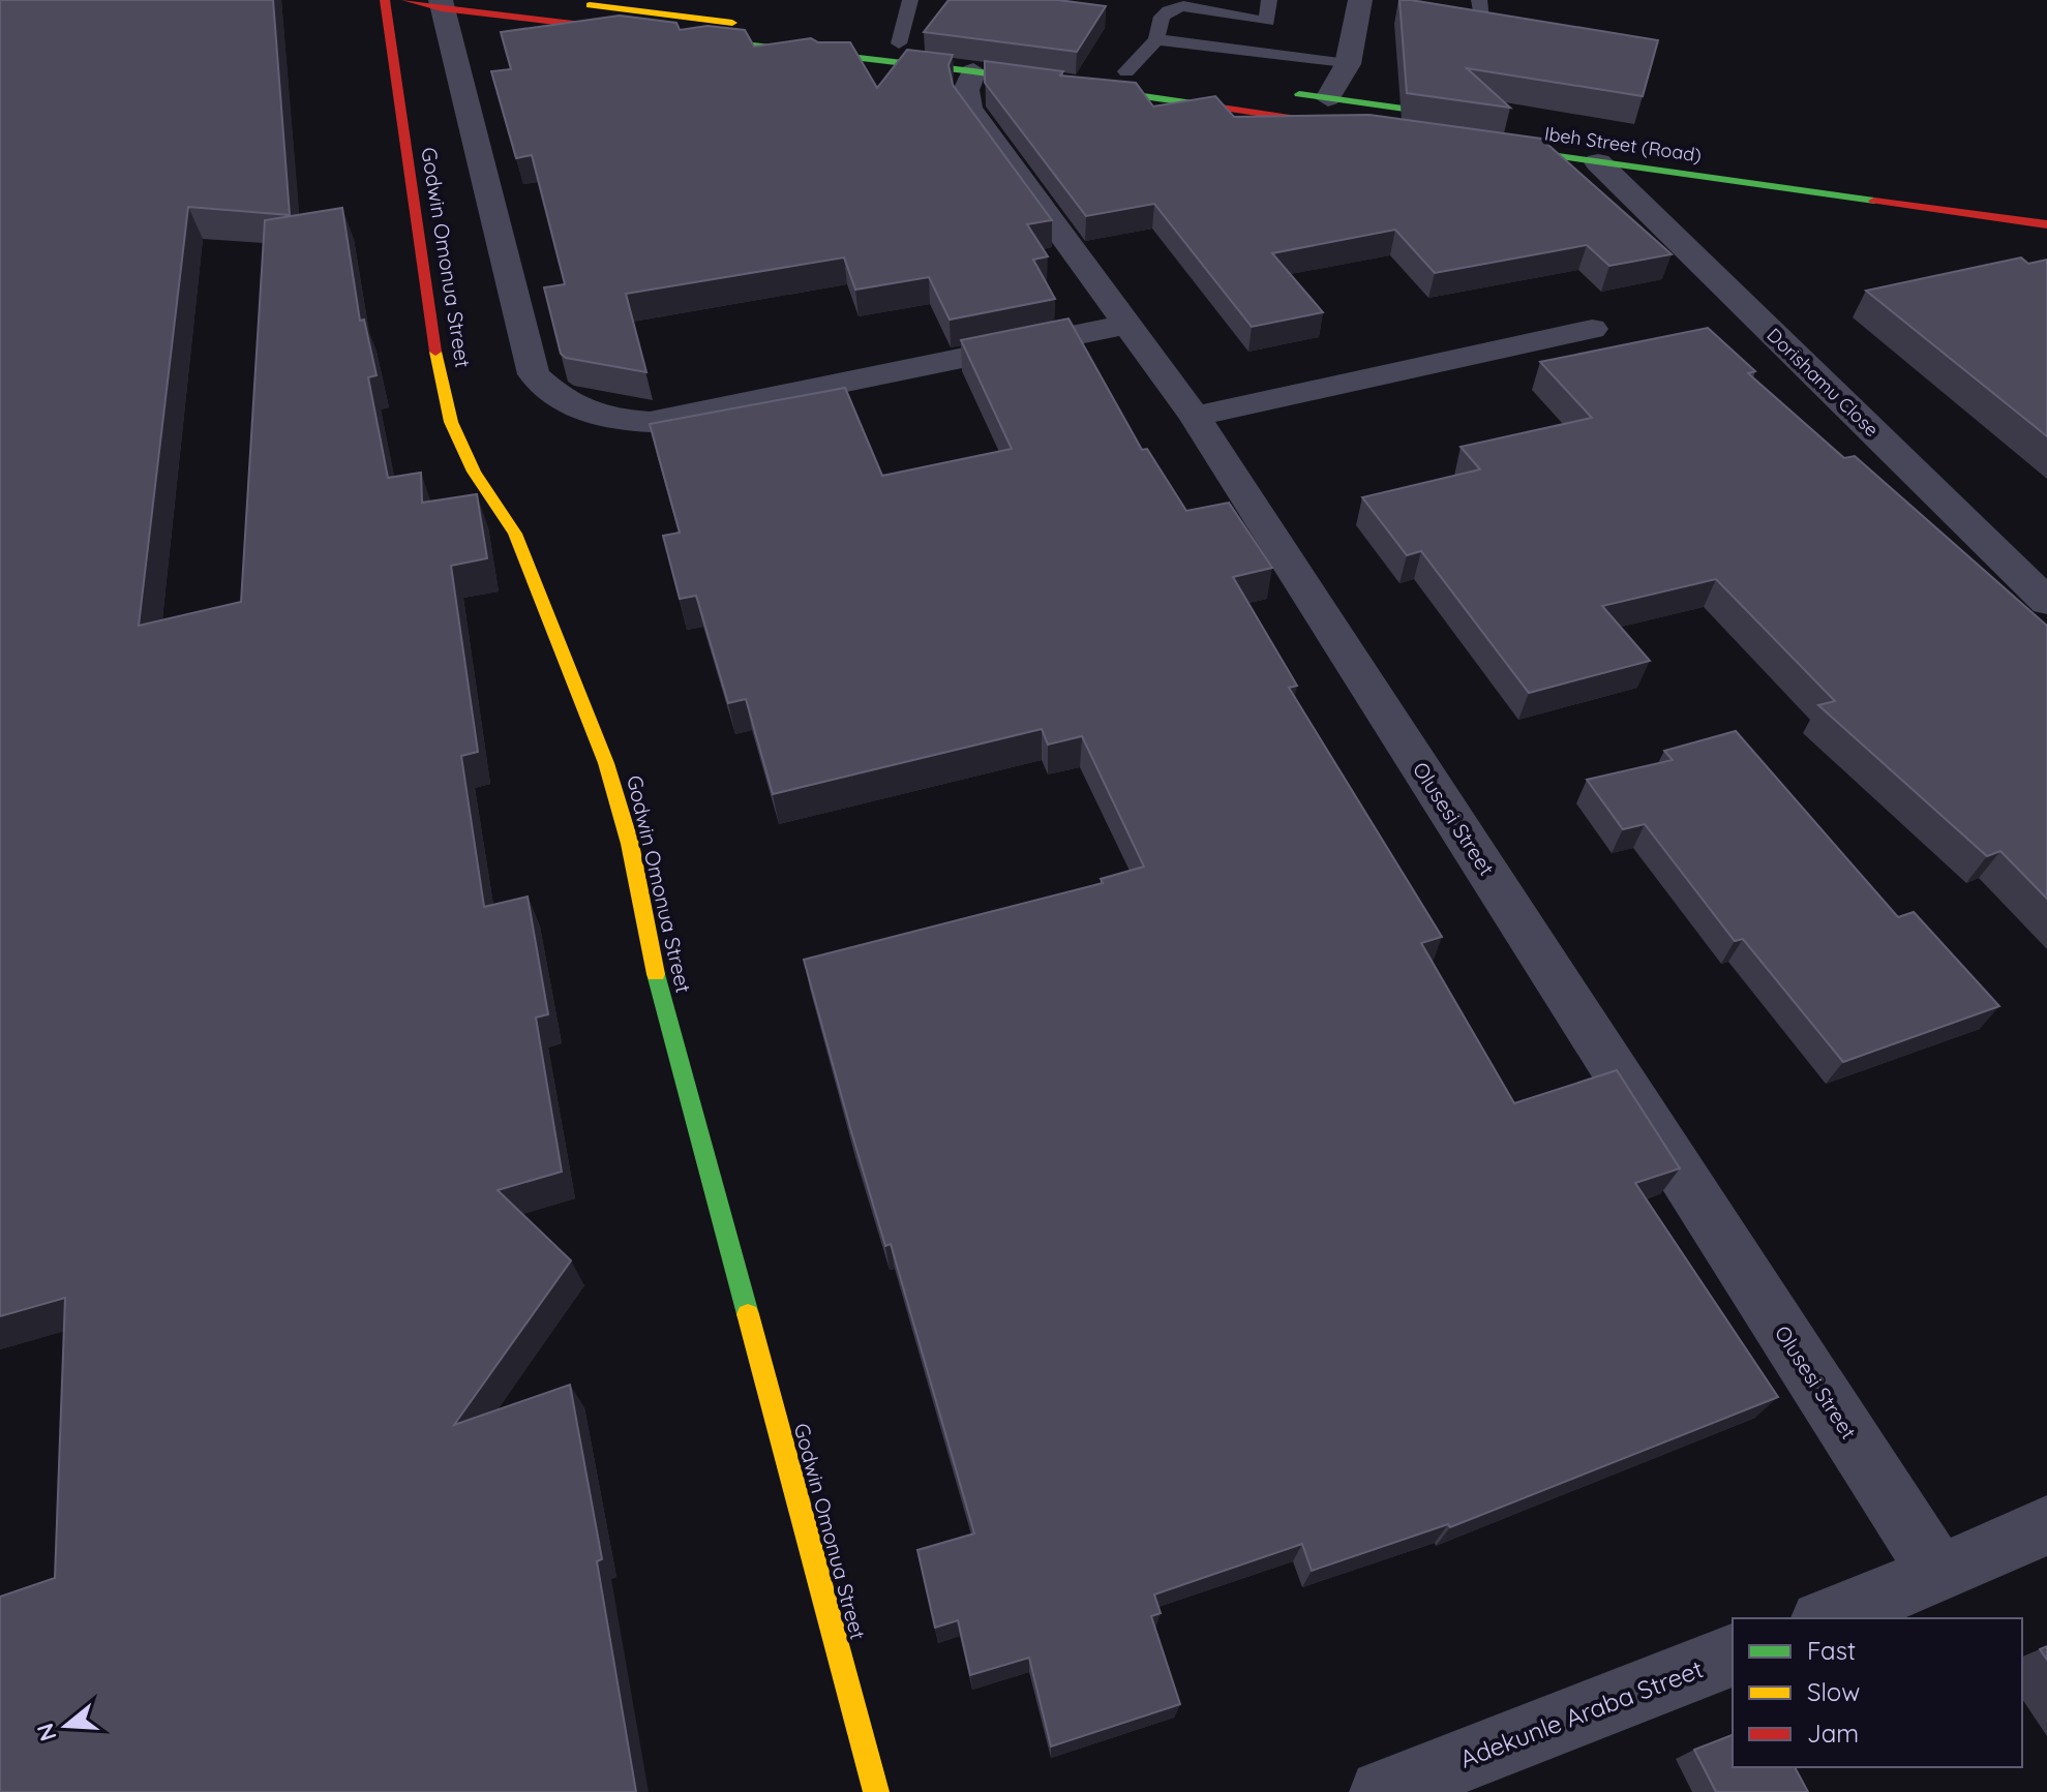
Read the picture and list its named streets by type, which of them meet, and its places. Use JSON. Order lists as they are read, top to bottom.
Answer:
{
  "streets": {
    "street": [
      "Ibeh Street (Road)",
      "Godwin Omonua Street",
      "Dorishamu Close",
      "Olusesi Street",
      "Adekunle Araba Street"
    ]
  },
  "crossings": [
    ["Ibeh Street (Road)", "Dorishamu Close"]
  ],
  "legend": ["Fast", "Slow", "Jam"],
  "north": "left"
}
